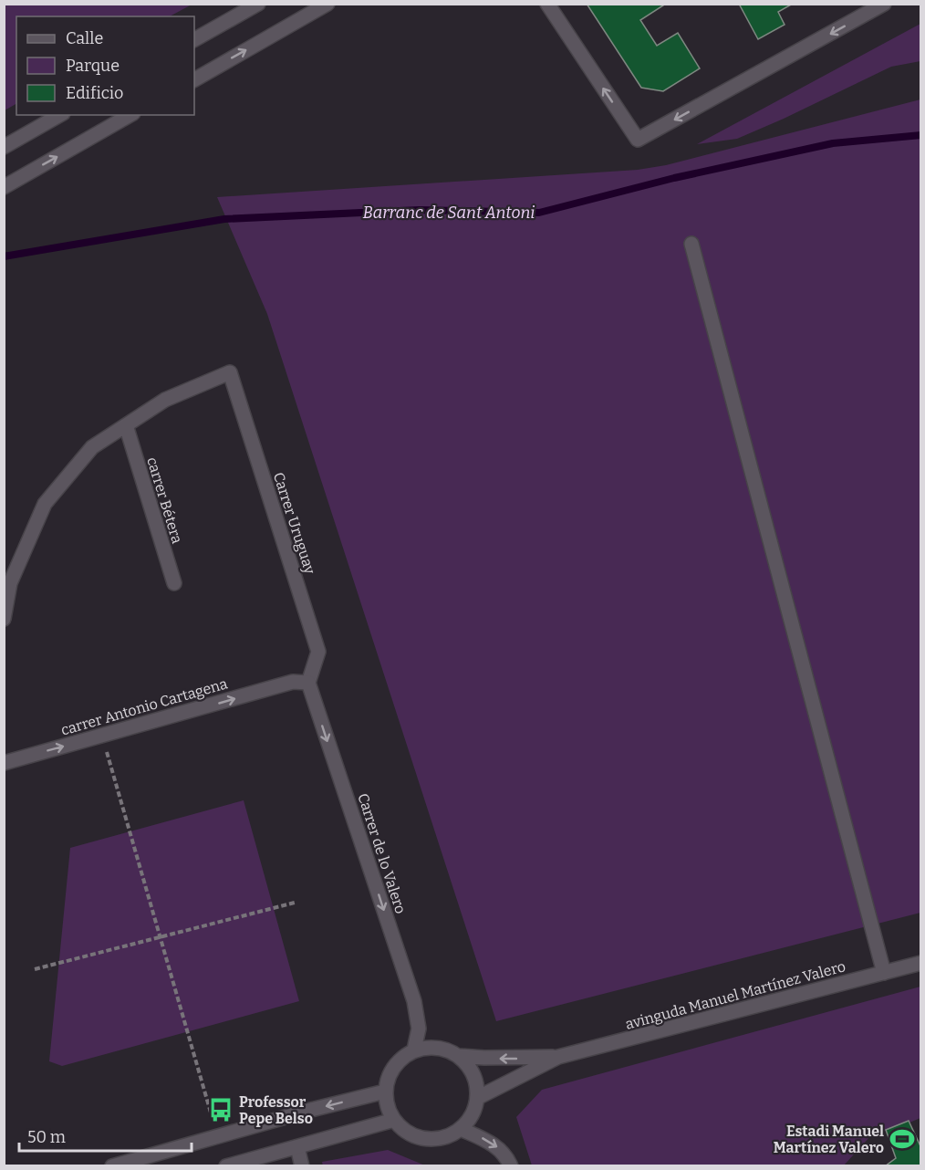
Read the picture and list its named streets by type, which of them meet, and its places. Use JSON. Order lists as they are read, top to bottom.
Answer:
{
  "streets": {
    "street": [
      "carrer Bétera",
      "Carrer Uruguay",
      "carrer Antonio Cartagena",
      "Carrer de lo Valero",
      "avinguda Manuel Martínez Valero"
    ]
  },
  "crossings": [
    ["carrer Bétera", "Carrer Uruguay"],
    ["Carrer Uruguay", "carrer Antonio Cartagena"],
    ["Carrer Uruguay", "Carrer de lo Valero"],
    ["carrer Antonio Cartagena", "Carrer de lo Valero"],
    ["Carrer de lo Valero", "avinguda Manuel Martínez Valero"]
  ],
  "one_way": ["carrer Antonio Cartagena", "Carrer de lo Valero"],
  "water": ["Barranc de Sant Antoni"],
  "places": {
    "bus stop": ["Professor Pepe Belso"],
    "sports": ["Estadi Manuel Martínez Valero"]
  },
  "legend": ["Calle", "Parque", "Edificio"],
  "scale_bar": "50 m"
}
